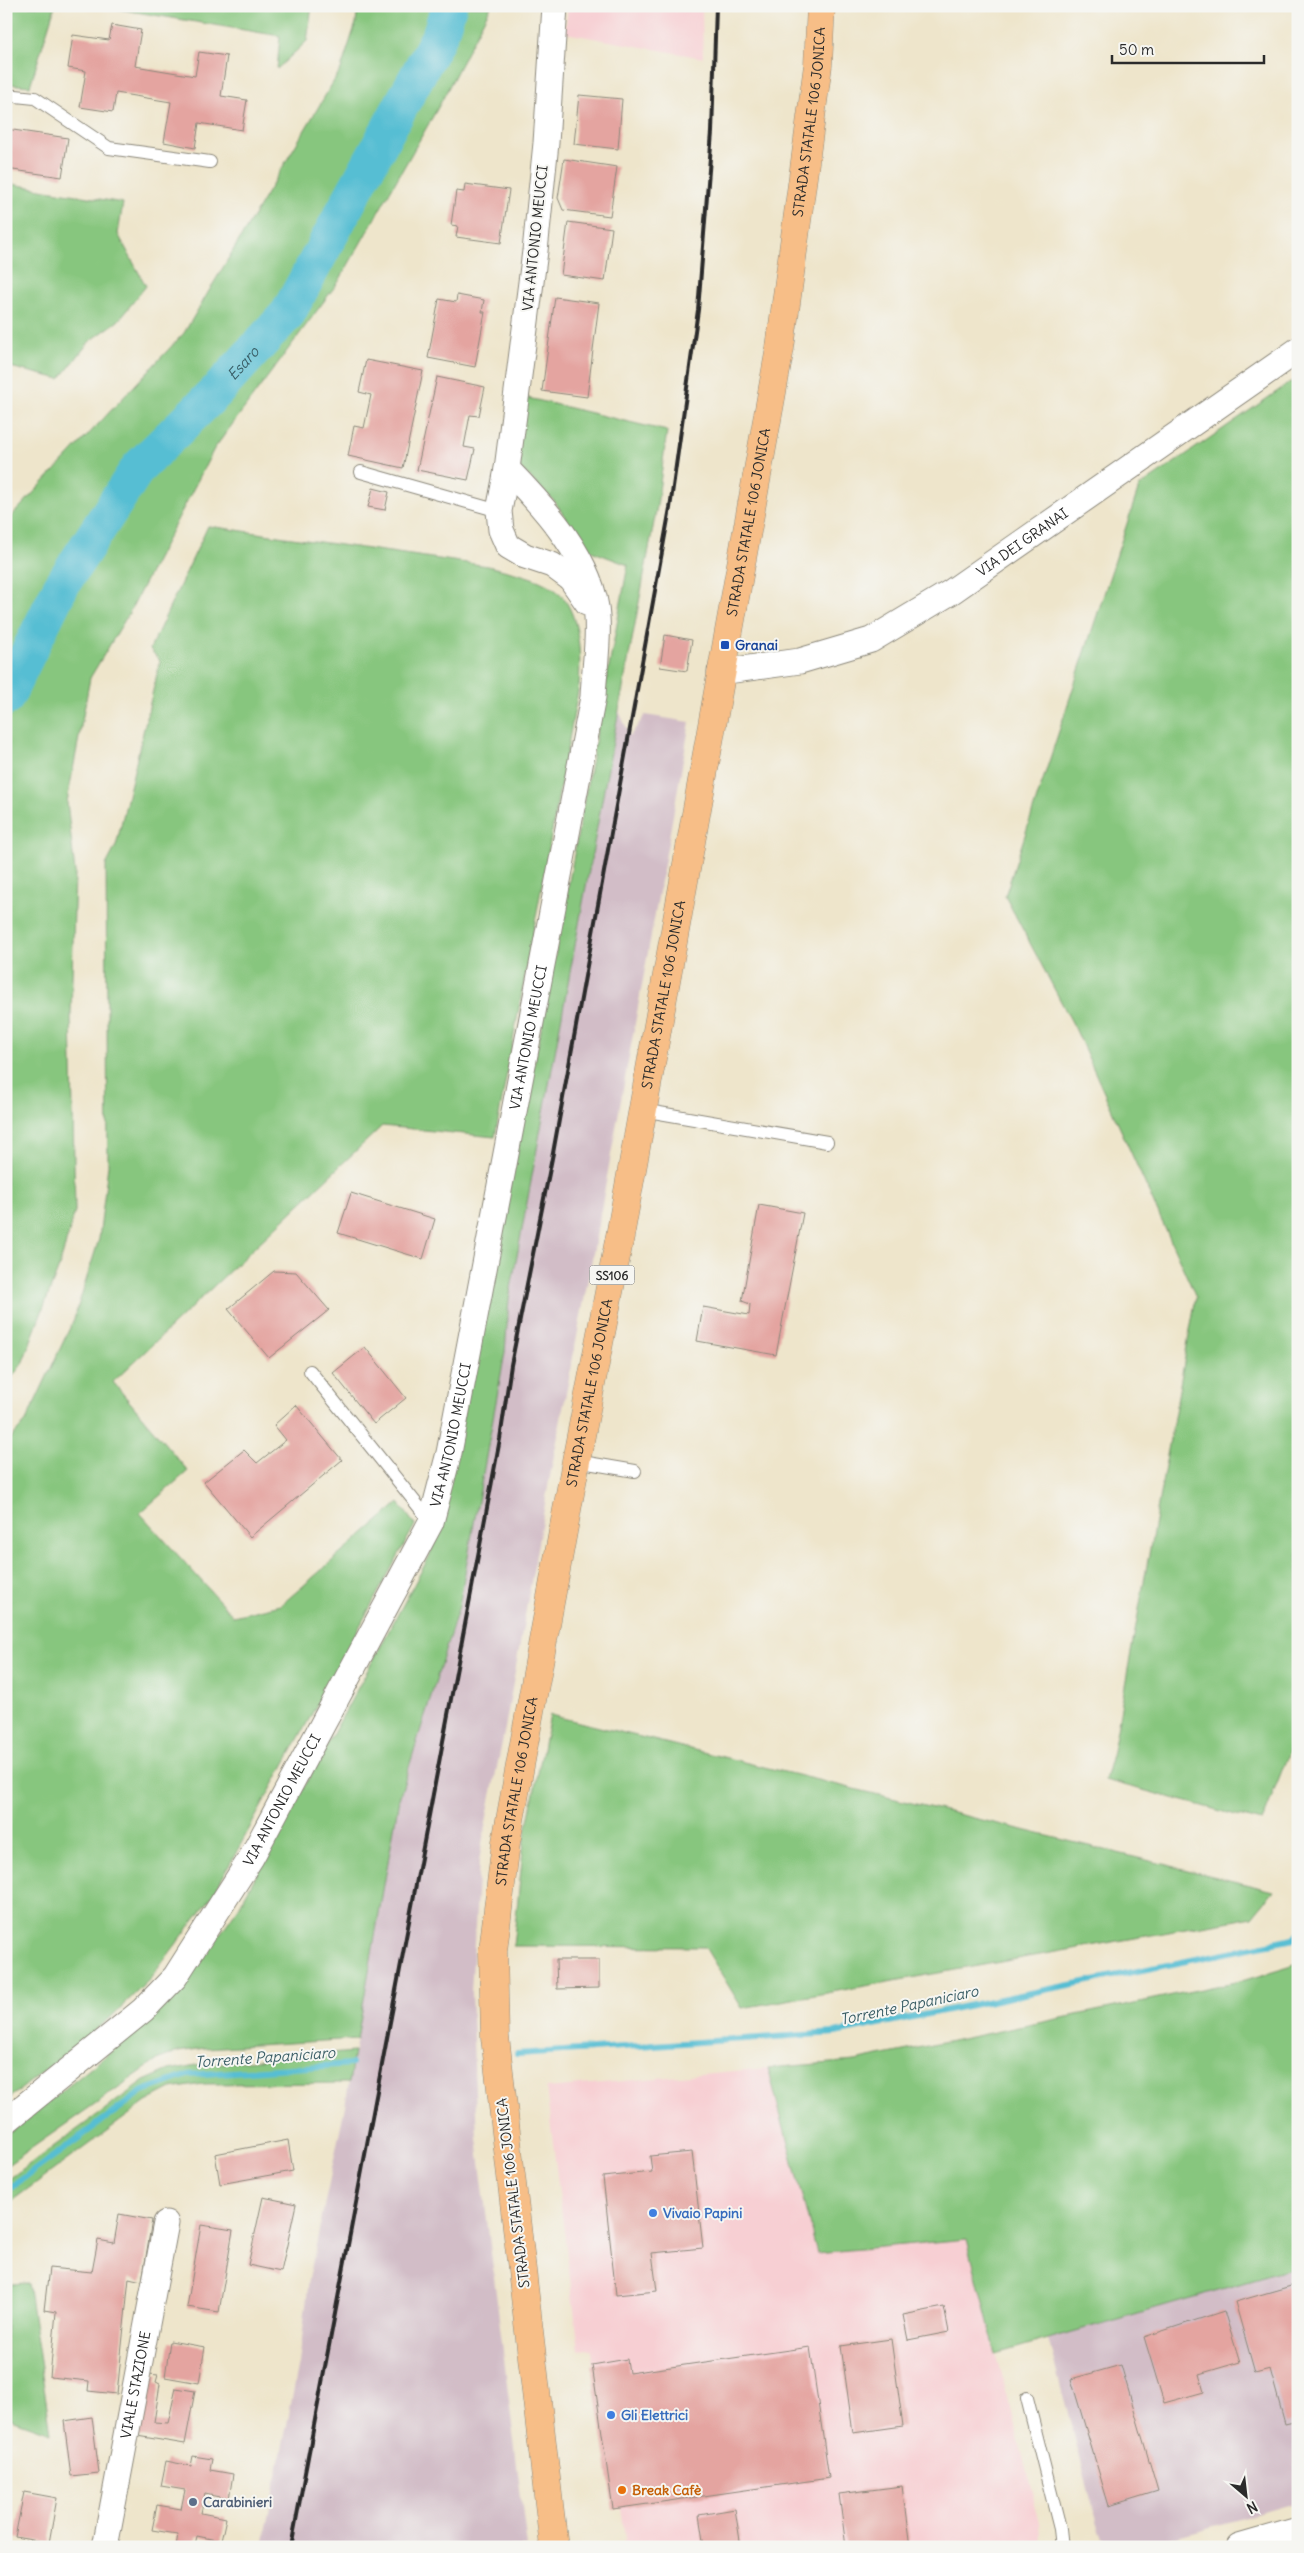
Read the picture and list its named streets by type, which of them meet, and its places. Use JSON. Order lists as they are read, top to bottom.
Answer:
{
  "streets": {
    "main road": ["STRADA STATALE 106 JONICA", "SS106"],
    "street": ["VIA ANTONIO MEUCCI", "VIA DEI GRANAI", "VIALE STAZIONE"]
  },
  "crossings": [
    ["STRADA STATALE 106 JONICA", "VIA DEI GRANAI"]
  ],
  "water": ["Esaro", "Torrente Papaniciaro"],
  "places": {
    "transit": ["Granai"],
    "other": [
      "Vivaio Papini",
      "Gli Elettrici",
      "Break Cafè",
      "Carabinieri"
    ]
  },
  "scale_bar": "50 m",
  "north": "bottom right"
}
